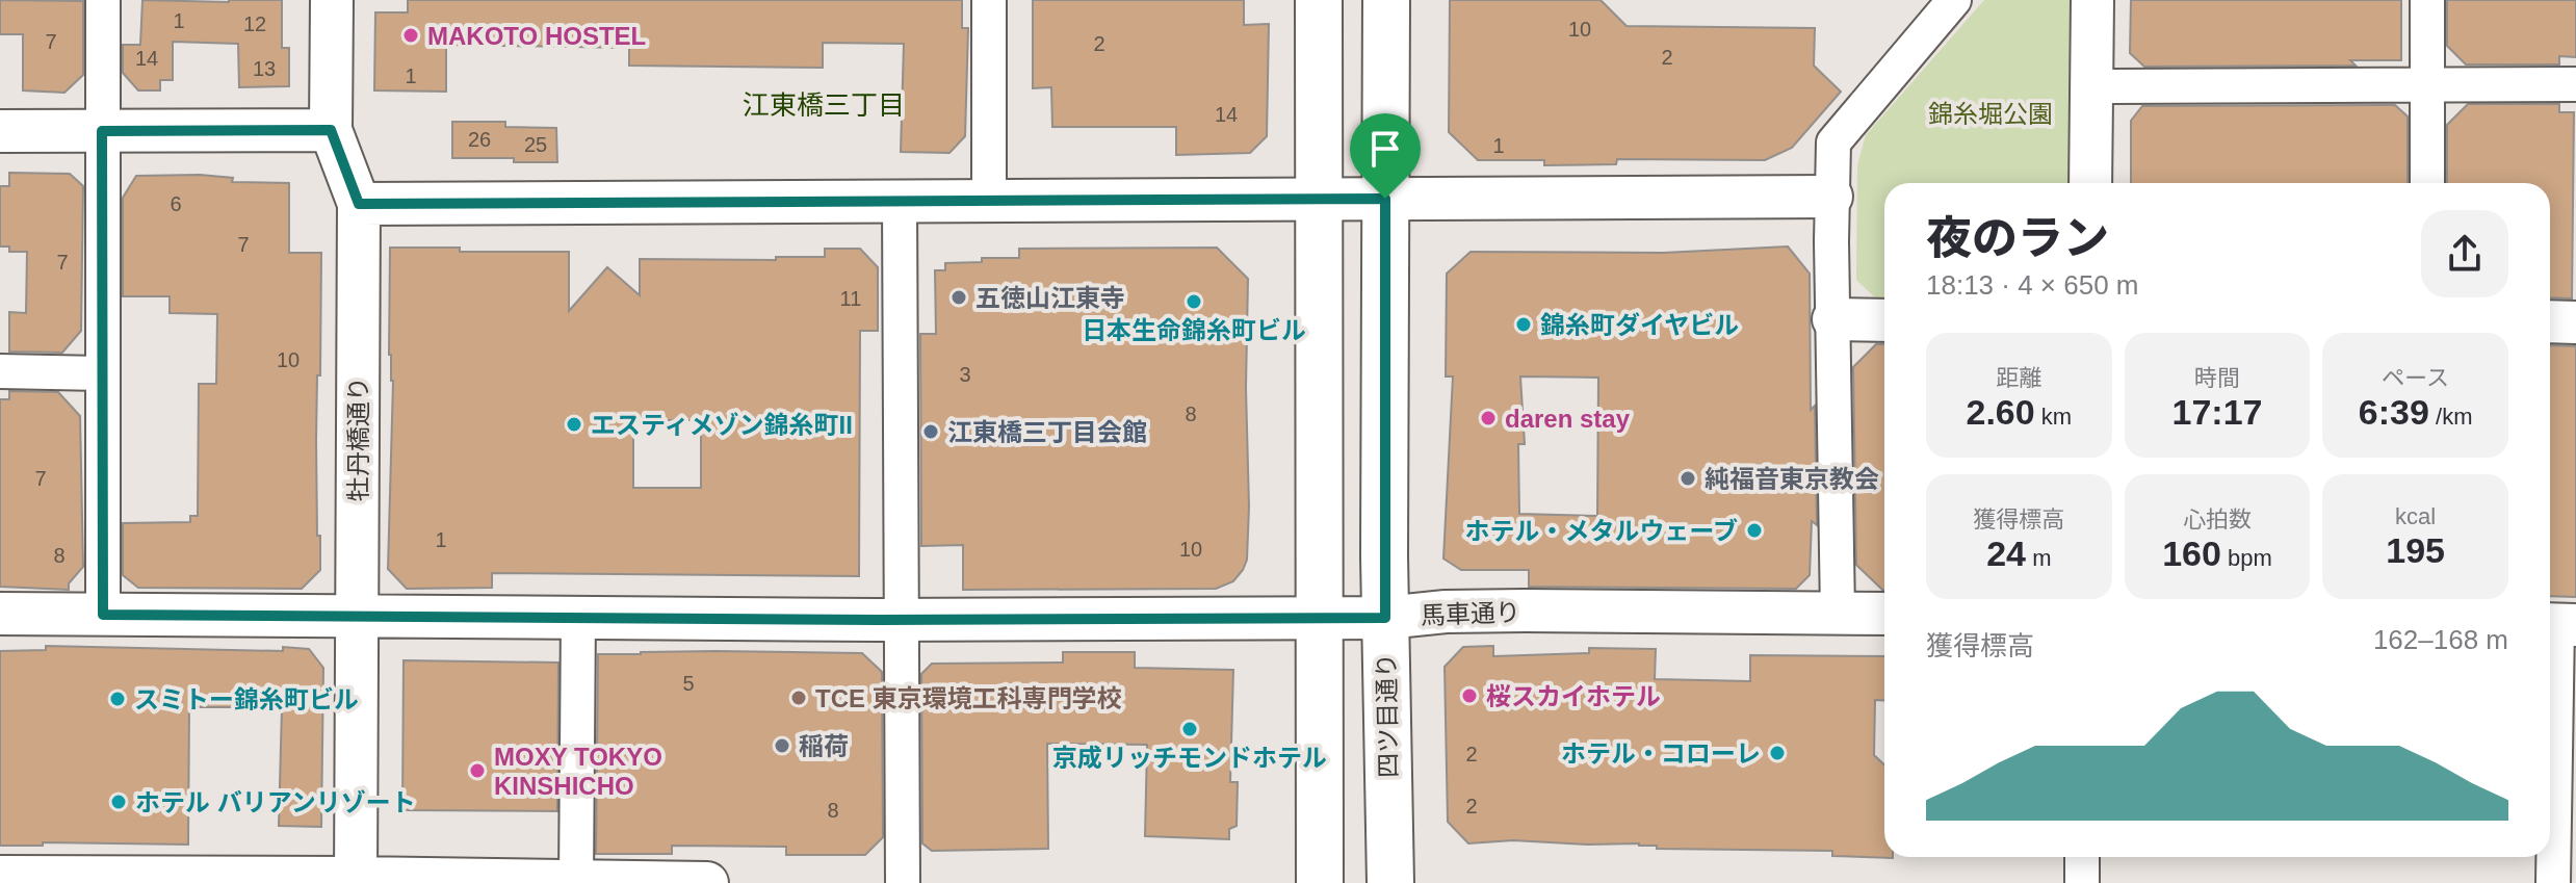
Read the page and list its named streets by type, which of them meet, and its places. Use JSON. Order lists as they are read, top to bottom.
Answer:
{
  "streets": {
    "main road": ["四ツ目通り"],
    "street": ["牡丹橋通り", "馬車通り"]
  },
  "crossings": [
    ["牡丹橋通り", "馬車通り"],
    ["馬車通り", "四ツ目通り"]
  ],
  "districts": ["江東橋三丁目"],
  "parks": ["錦糸堀公園"],
  "places": [
    "MAKOTO HOSTEL",
    "五徳山江東寺",
    "日本生命錦糸町ビル",
    "錦糸町ダイヤビル",
    "daren stay",
    "エスティメゾン錦糸町II",
    "江東橋三丁目会館",
    "純福音東京教会",
    "ホテル・メタルウェーブ",
    "桜スカイホテル",
    "TCE 東京環境工科専門学校",
    "スミトー錦糸町ビル",
    "京成リッチモンドホテル",
    "稲荷",
    "ホテル・コローレ",
    "MOXY TOKYO KINSHICHO",
    "ホテル バリアンリゾート"
  ],
  "house_numbers": [
    "1",
    "12",
    "10",
    "7",
    "2",
    "2",
    "14",
    "13",
    "1",
    "14",
    "26",
    "25",
    "1",
    "6",
    "7",
    "7",
    "11",
    "10",
    "3",
    "8",
    "7",
    "1",
    "10",
    "8",
    "5",
    "2",
    "2",
    "8"
  ],
  "page": {
    "heading": ["夜のラン", "18:13 · 4 × 650 m"],
    "stats": [
      ["距離", "2.60 km"],
      ["時間", "17:17"],
      ["ペース", "6:39 /km"],
      ["獲得標高", "24 m"],
      ["心拍数", "160 bpm"],
      ["kcal", "195"]
    ],
    "chart": ["獲得標高", "162–168 m"]
  }
}
